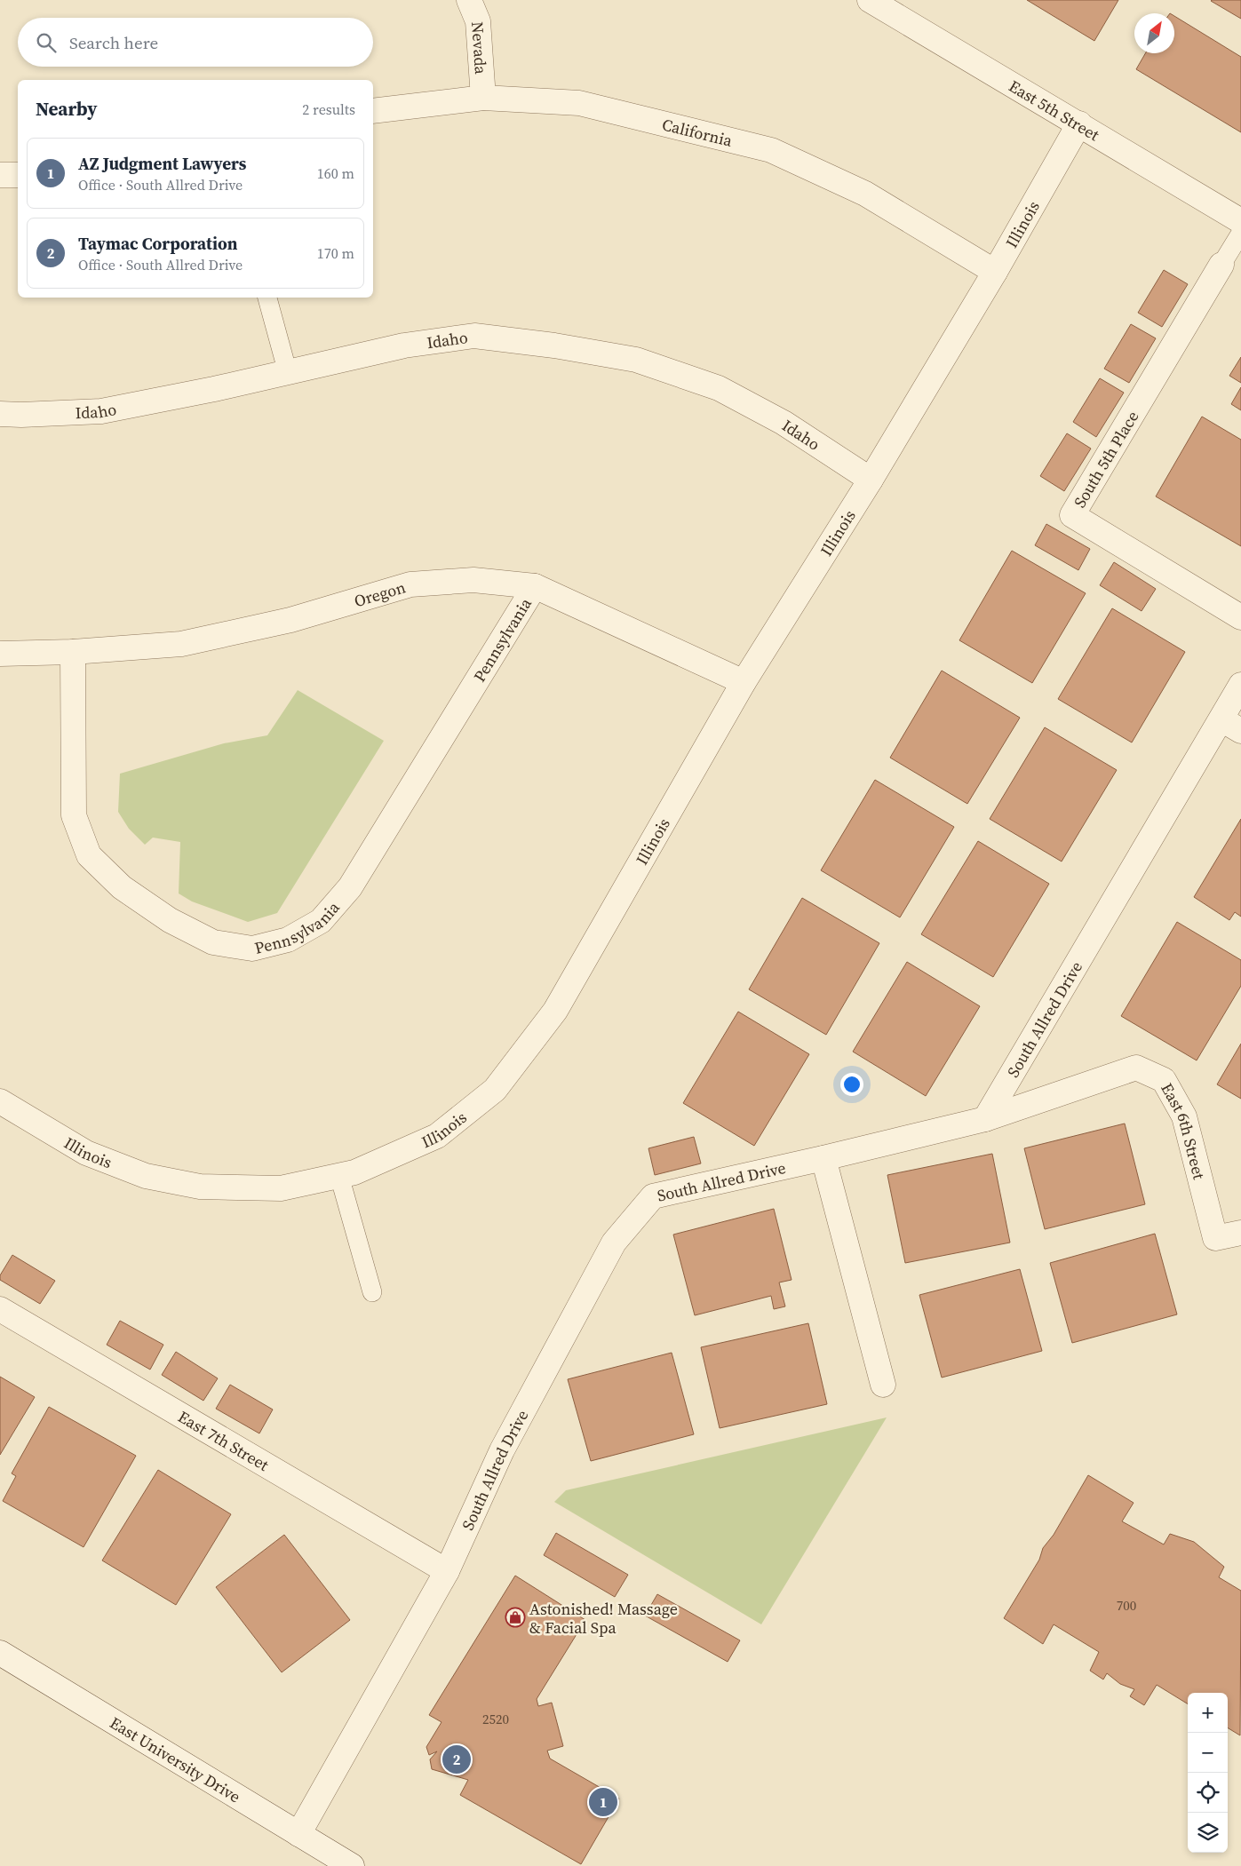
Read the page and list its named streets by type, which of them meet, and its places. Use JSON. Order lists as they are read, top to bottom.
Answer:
{
  "streets": {
    "street": [
      "Nevada",
      "East 5th Street",
      "California",
      "Illinois",
      "Idaho",
      "South 5th Place",
      "Oregon",
      "Pennsylvania",
      "South Allred Drive",
      "East 6th Street",
      "East 7th Street",
      "East University Drive"
    ]
  },
  "crossings": [
    ["Nevada", "California"],
    ["East 5th Street", "Illinois"],
    ["California", "Illinois"],
    ["Illinois", "Idaho"],
    ["Illinois", "Oregon"],
    ["Oregon", "Pennsylvania"],
    ["South Allred Drive", "East 6th Street"],
    ["South Allred Drive", "East 7th Street"],
    ["South Allred Drive", "East University Drive"]
  ],
  "places": {
    "shop": ["Astonished! Massage & Facial Spa"]
  },
  "house_numbers": ["700", "2520"],
  "north": "top right",
  "page": {
    "search": "Search here",
    "heading": ["Nearby", "2 results"],
    "list": [
      {
        "mark": "1",
        "name": "AZ Judgment Lawyers",
        "note": "Office · South Allred Drive",
        "value": "160 m"
      },
      {
        "mark": "2",
        "name": "Taymac Corporation",
        "note": "Office · South Allred Drive",
        "value": "170 m"
      }
    ],
    "map_buttons": ["+", "−"],
    "pins": ["2", "1"]
  }
}
